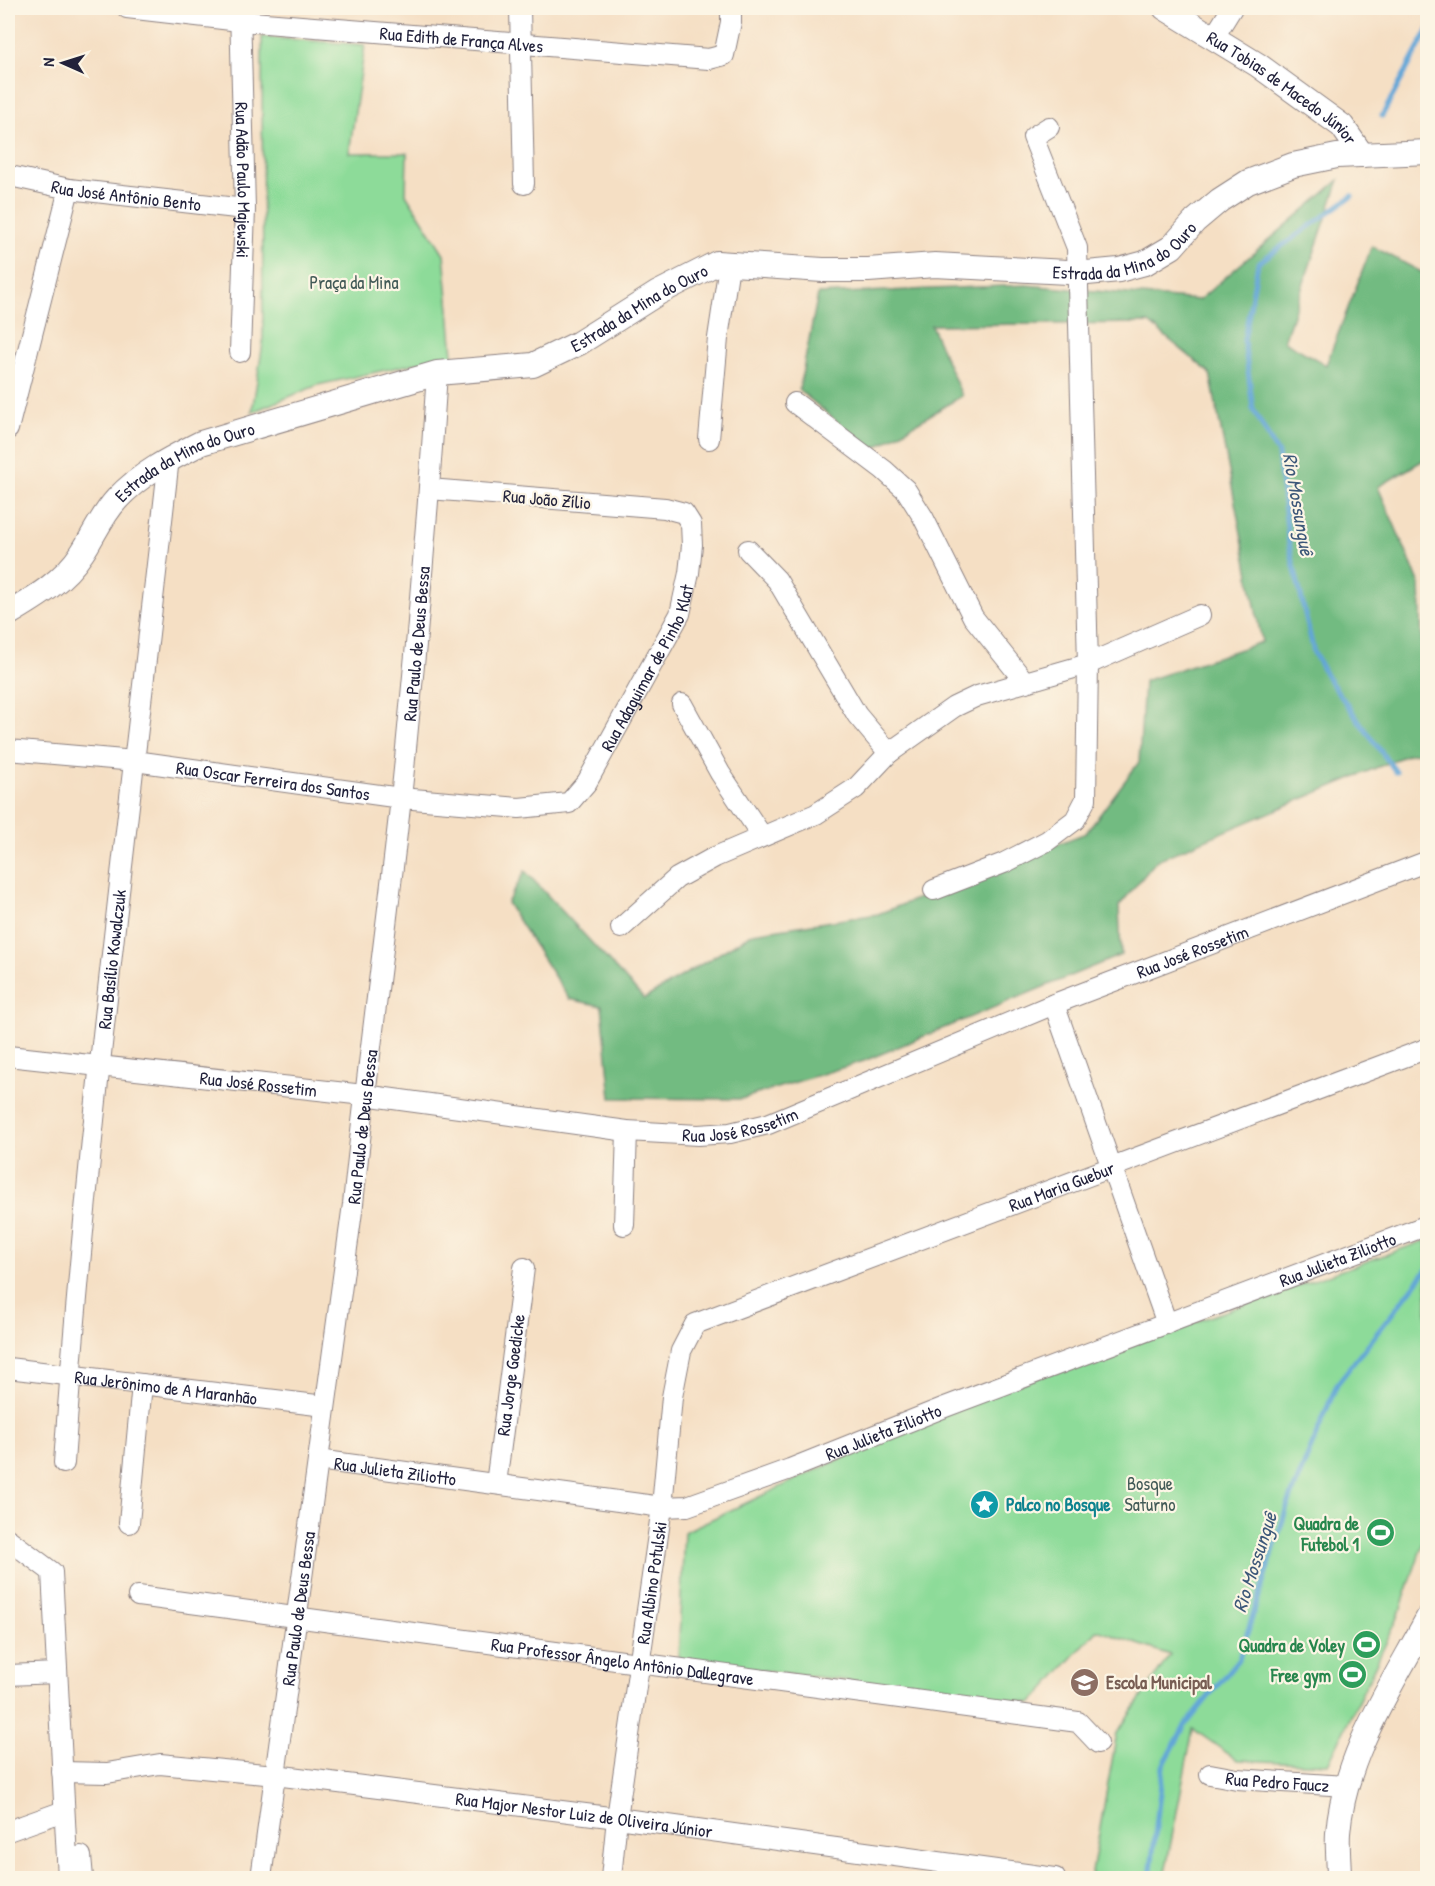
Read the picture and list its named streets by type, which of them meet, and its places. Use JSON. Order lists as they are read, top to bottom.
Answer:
{
  "streets": {
    "street": [
      "Rua Edith de França Alves",
      "Rua Tobias de Macedo Júnior",
      "Rua Adão Paulo Majewski",
      "Rua José Antônio Bento",
      "Estrada da Mina do Ouro",
      "Rua João Zílio",
      "Rua Paulo de Deus Bessa",
      "Rua Adaguimar de Pinho Klat",
      "Rua Oscar Ferreira dos Santos",
      "Rua José Rossetim",
      "Rua Basílio Kowalczuk",
      "Rua Maria Guebur",
      "Rua Julieta Ziliotto",
      "Rua Jorge Goedicke",
      "Rua Jerônimo de A Maranhão",
      "Rua Albino Potulski",
      "Rua Professor Ângelo Antônio Dallegrave",
      "Rua Pedro Faucz",
      "Rua Major Nestor Luiz de Oliveira Júnior"
    ]
  },
  "crossings": [
    ["Rua Edith de França Alves", "Rua Adão Paulo Majewski"],
    ["Rua Tobias de Macedo Júnior", "Estrada da Mina do Ouro"],
    ["Rua Adão Paulo Majewski", "Rua José Antônio Bento"],
    ["Estrada da Mina do Ouro", "Rua Paulo de Deus Bessa"],
    ["Estrada da Mina do Ouro", "Rua Basílio Kowalczuk"],
    ["Rua João Zílio", "Rua Paulo de Deus Bessa"],
    ["Rua João Zílio", "Rua Adaguimar de Pinho Klat"],
    ["Rua Paulo de Deus Bessa", "Rua Oscar Ferreira dos Santos"],
    ["Rua Paulo de Deus Bessa", "Rua José Rossetim"],
    ["Rua Paulo de Deus Bessa", "Rua Julieta Ziliotto"],
    ["Rua Paulo de Deus Bessa", "Rua Jerônimo de A Maranhão"],
    ["Rua Paulo de Deus Bessa", "Rua Professor Ângelo Antônio Dallegrave"],
    ["Rua Paulo de Deus Bessa", "Rua Major Nestor Luiz de Oliveira Júnior"],
    ["Rua Adaguimar de Pinho Klat", "Rua Oscar Ferreira dos Santos"],
    ["Rua Oscar Ferreira dos Santos", "Rua Basílio Kowalczuk"],
    ["Rua José Rossetim", "Rua Basílio Kowalczuk"],
    ["Rua Basílio Kowalczuk", "Rua Jerônimo de A Maranhão"],
    ["Rua Maria Guebur", "Rua Albino Potulski"],
    ["Rua Julieta Ziliotto", "Rua Jorge Goedicke"],
    ["Rua Julieta Ziliotto", "Rua Albino Potulski"],
    ["Rua Albino Potulski", "Rua Professor Ângelo Antônio Dallegrave"],
    ["Rua Albino Potulski", "Rua Major Nestor Luiz de Oliveira Júnior"]
  ],
  "water": ["Rio Mossunguê"],
  "parks": ["Praça da Mina", "Bosque Saturno"],
  "places": {
    "place": ["Palco no Bosque"],
    "sports": ["Quadra de Futebol 1", "Quadra de Voley", "Free gym"],
    "school or university": ["Escola Municipal"]
  },
  "north": "left"
}
